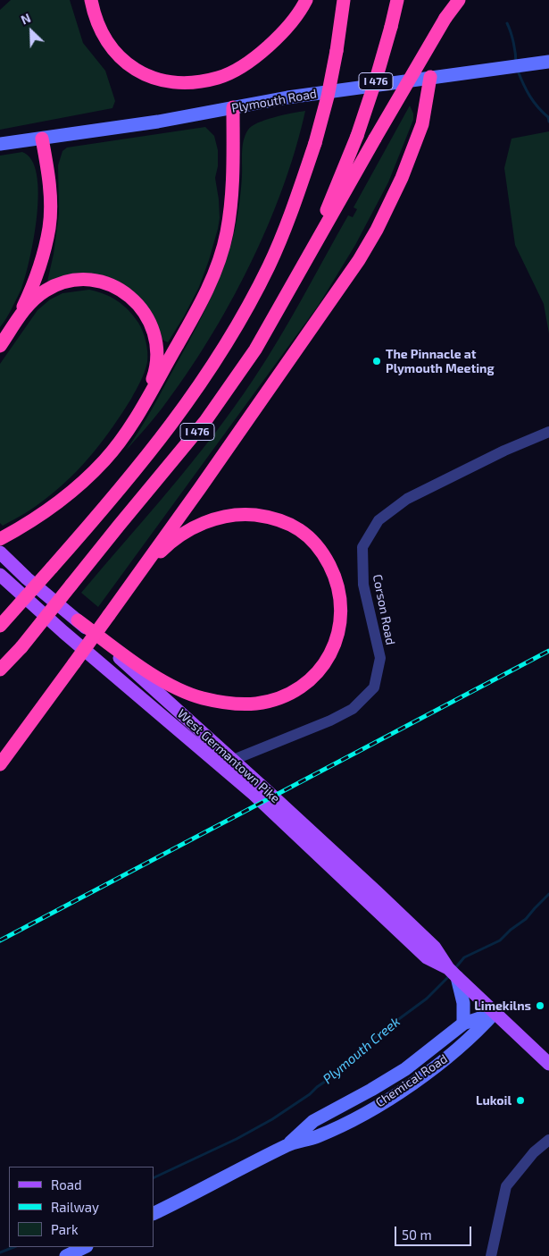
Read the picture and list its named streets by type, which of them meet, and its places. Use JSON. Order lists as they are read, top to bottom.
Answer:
{
  "streets": {
    "highway": ["I 476"],
    "main road": ["Plymouth Road", "West Germantown Pike", "Chemical Road"],
    "street": ["Corson Road"]
  },
  "crossings": [
    ["Corson Road", "West Germantown Pike"],
    ["West Germantown Pike", "Chemical Road"]
  ],
  "water": ["Plymouth Creek"],
  "places": ["The Pinnacle at Plymouth Meeting", "Limekilns", "Lukoil"],
  "legend": ["Road", "Railway", "Park"],
  "scale_bar": "50 m",
  "north": "top left"
}
